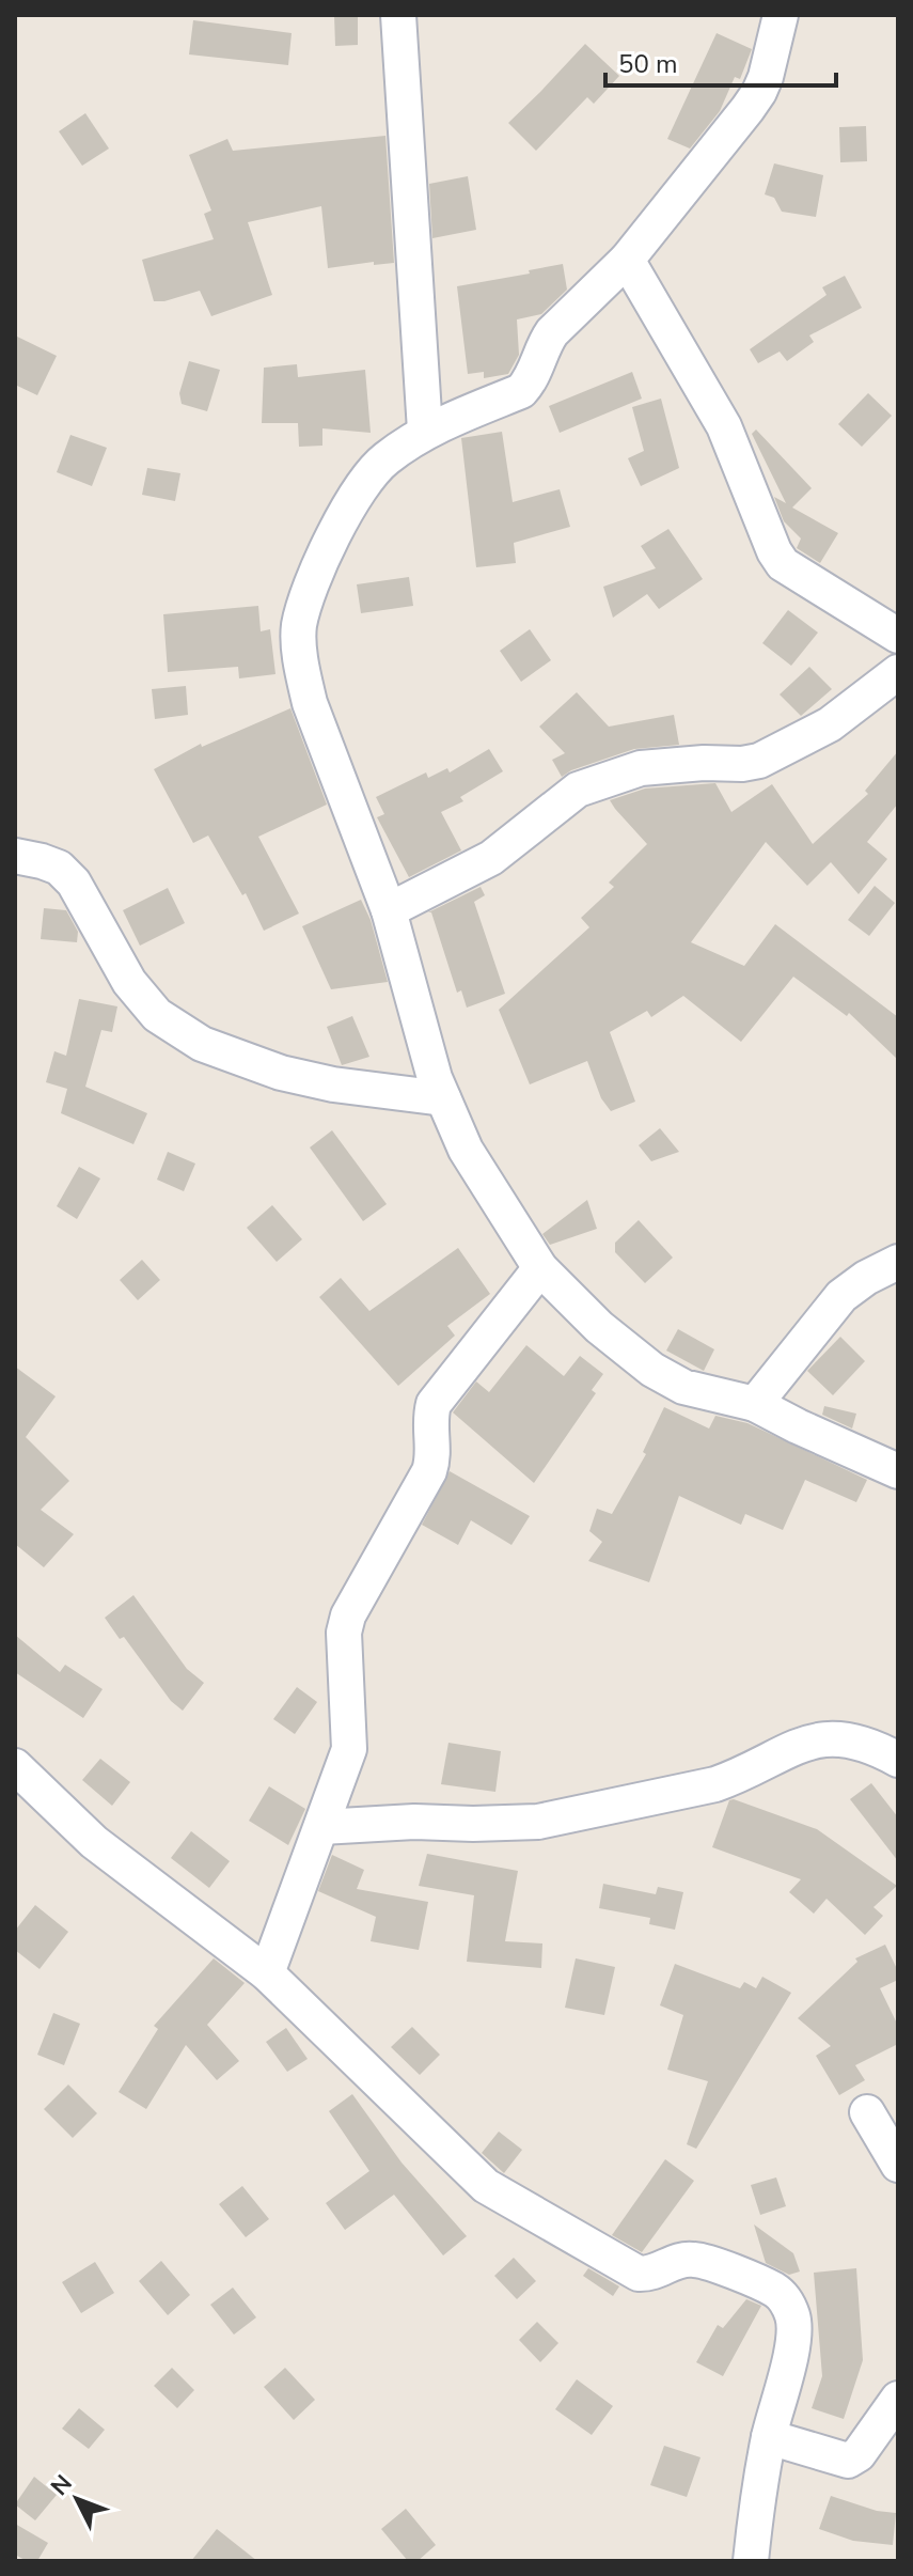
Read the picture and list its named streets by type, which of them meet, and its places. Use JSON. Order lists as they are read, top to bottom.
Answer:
{
  "scale_bar": "50 m",
  "north": "top left"
}
